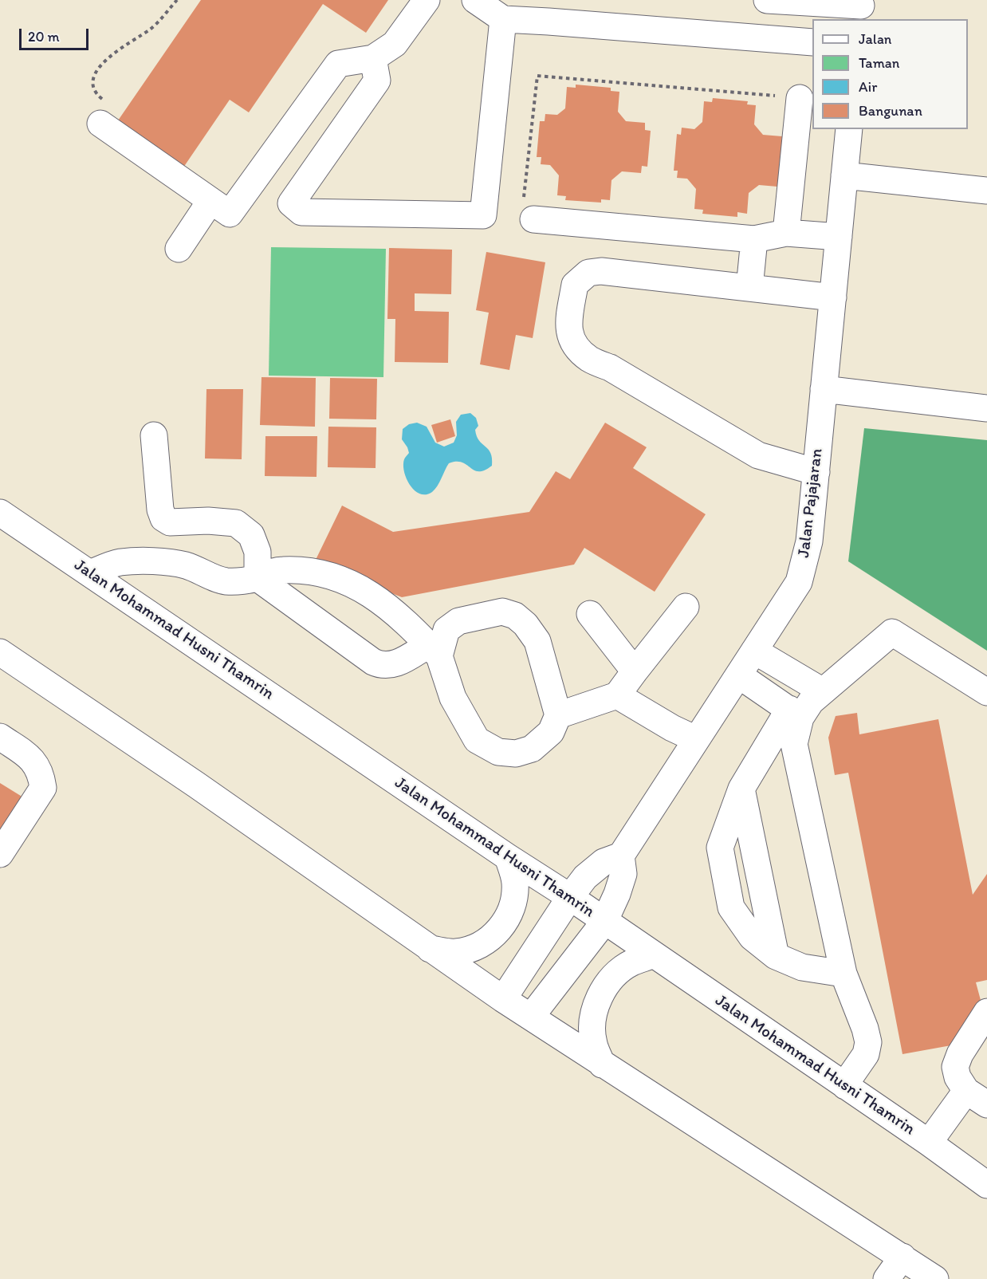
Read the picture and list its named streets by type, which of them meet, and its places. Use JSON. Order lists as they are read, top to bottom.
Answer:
{
  "streets": {
    "street": ["Jalan Pajajaran", "Jalan Mohammad Husni Thamrin"]
  },
  "legend": [
    "Jalan",
    "Taman",
    "Air",
    "Bangunan"
  ],
  "scale_bar": "20 m"
}
